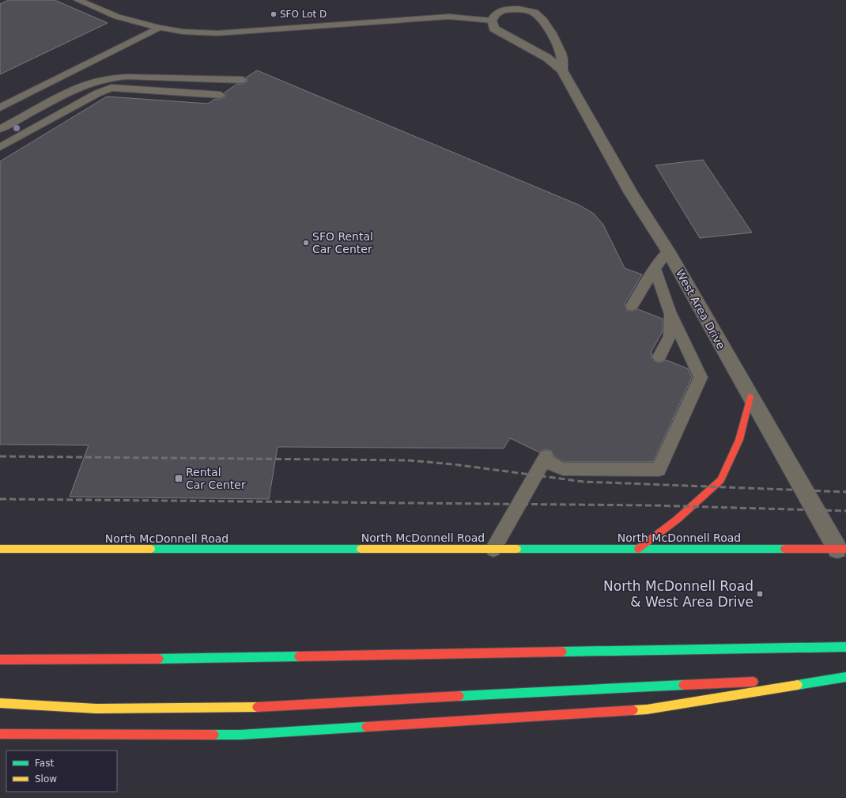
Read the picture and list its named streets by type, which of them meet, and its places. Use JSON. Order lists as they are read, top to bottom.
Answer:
{
  "streets": {
    "main road": ["North McDonnell Road"],
    "street": ["West Area Drive"]
  },
  "crossings": [
    ["West Area Drive", "North McDonnell Road"]
  ],
  "places": {
    "other": ["SFO Lot D", "SFO Rental Car Center"],
    "transit": ["Rental Car Center", "North McDonnell Road & West Area Drive"]
  },
  "legend": ["Fast", "Slow"]
}
